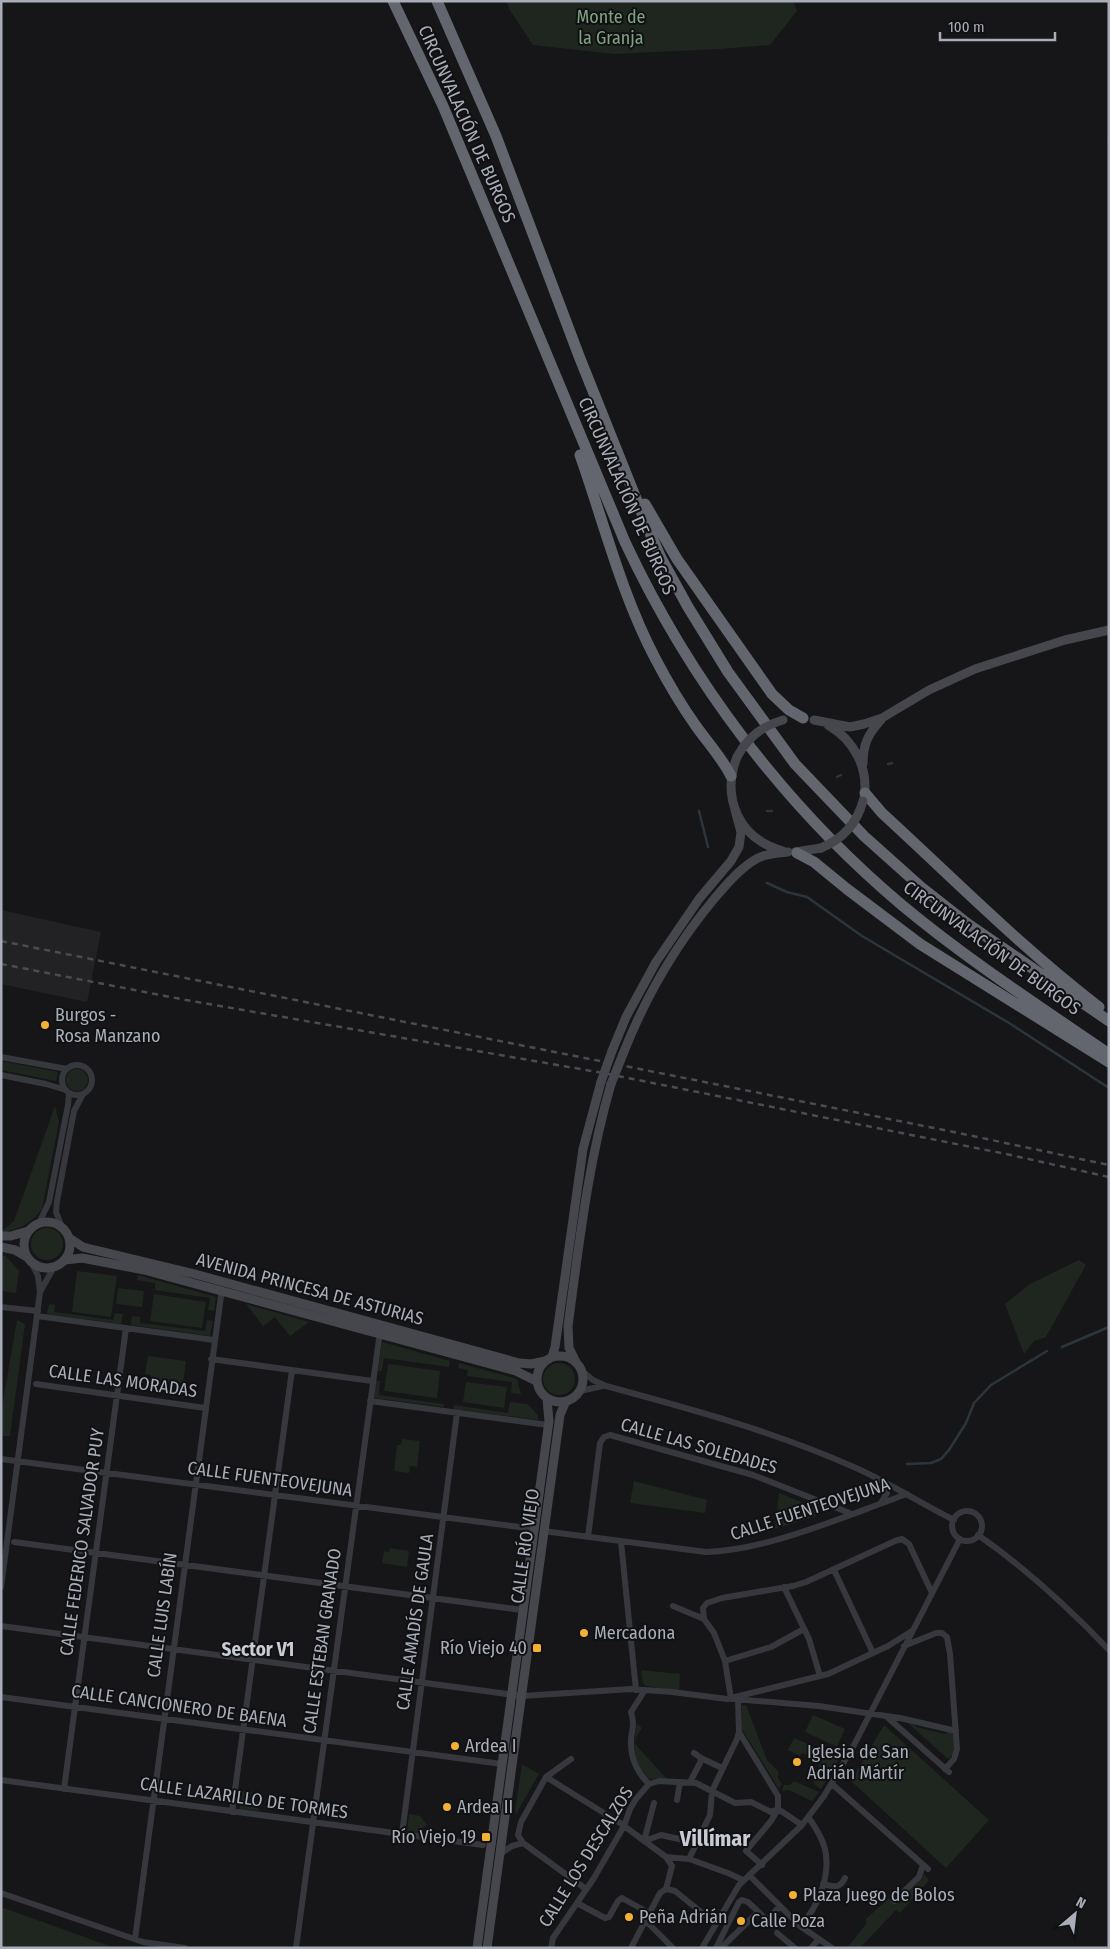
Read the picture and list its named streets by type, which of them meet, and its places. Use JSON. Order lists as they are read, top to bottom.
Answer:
{
  "streets": {
    "highway": ["CIRCUNVALACIÓN DE BURGOS"],
    "main road": ["AVENIDA PRINCESA DE ASTURIAS", "CALLE RÍO VIEJO"],
    "street": [
      "CALLE LAS MORADAS",
      "CALLE LAS SOLEDADES",
      "CALLE FUENTEOVEJUNA",
      "CALLE FEDERICO SALVADOR PUY",
      "CALLE LUIS LABÍN",
      "CALLE AMADÍS DE GAULA",
      "CALLE ESTEBAN GRANADO",
      "CALLE CANCIONERO DE BAENA",
      "CALLE LAZARILLO DE TORMES",
      "CALLE LOS DESCALZOS"
    ]
  },
  "crossings": [
    ["AVENIDA PRINCESA DE ASTURIAS", "CALLE RÍO VIEJO"],
    ["CALLE LAS MORADAS", "CALLE FEDERICO SALVADOR PUY"],
    ["CALLE LAS MORADAS", "CALLE LUIS LABÍN"],
    ["CALLE LAS SOLEDADES", "CALLE FUENTEOVEJUNA"],
    ["CALLE FUENTEOVEJUNA", "CALLE FEDERICO SALVADOR PUY"],
    ["CALLE FUENTEOVEJUNA", "CALLE RÍO VIEJO"],
    ["CALLE FUENTEOVEJUNA", "CALLE LUIS LABÍN"],
    ["CALLE FUENTEOVEJUNA", "CALLE AMADÍS DE GAULA"],
    ["CALLE FUENTEOVEJUNA", "CALLE ESTEBAN GRANADO"],
    ["CALLE FEDERICO SALVADOR PUY", "CALLE CANCIONERO DE BAENA"],
    ["CALLE FEDERICO SALVADOR PUY", "CALLE LAZARILLO DE TORMES"],
    ["CALLE RÍO VIEJO", "CALLE CANCIONERO DE BAENA"],
    ["CALLE LUIS LABÍN", "CALLE CANCIONERO DE BAENA"],
    ["CALLE LUIS LABÍN", "CALLE LAZARILLO DE TORMES"],
    ["CALLE AMADÍS DE GAULA", "CALLE CANCIONERO DE BAENA"],
    ["CALLE AMADÍS DE GAULA", "CALLE LAZARILLO DE TORMES"],
    ["CALLE ESTEBAN GRANADO", "CALLE CANCIONERO DE BAENA"],
    ["CALLE ESTEBAN GRANADO", "CALLE LAZARILLO DE TORMES"]
  ],
  "districts": ["Sector V1", "Villímar"],
  "parks": ["Monte de la Granja"],
  "places": {
    "other": [
      "Burgos - Rosa Manzano",
      "Mercadona",
      "Ardea I",
      "Iglesia de San Adrián Mártír",
      "Ardea II",
      "Plaza Juego de Bolos",
      "Peña Adrián",
      "Calle Poza"
    ],
    "transit": ["Río Viejo 40", "Río Viejo 19"]
  },
  "scale_bar": "100 m",
  "north": "top right"
}
